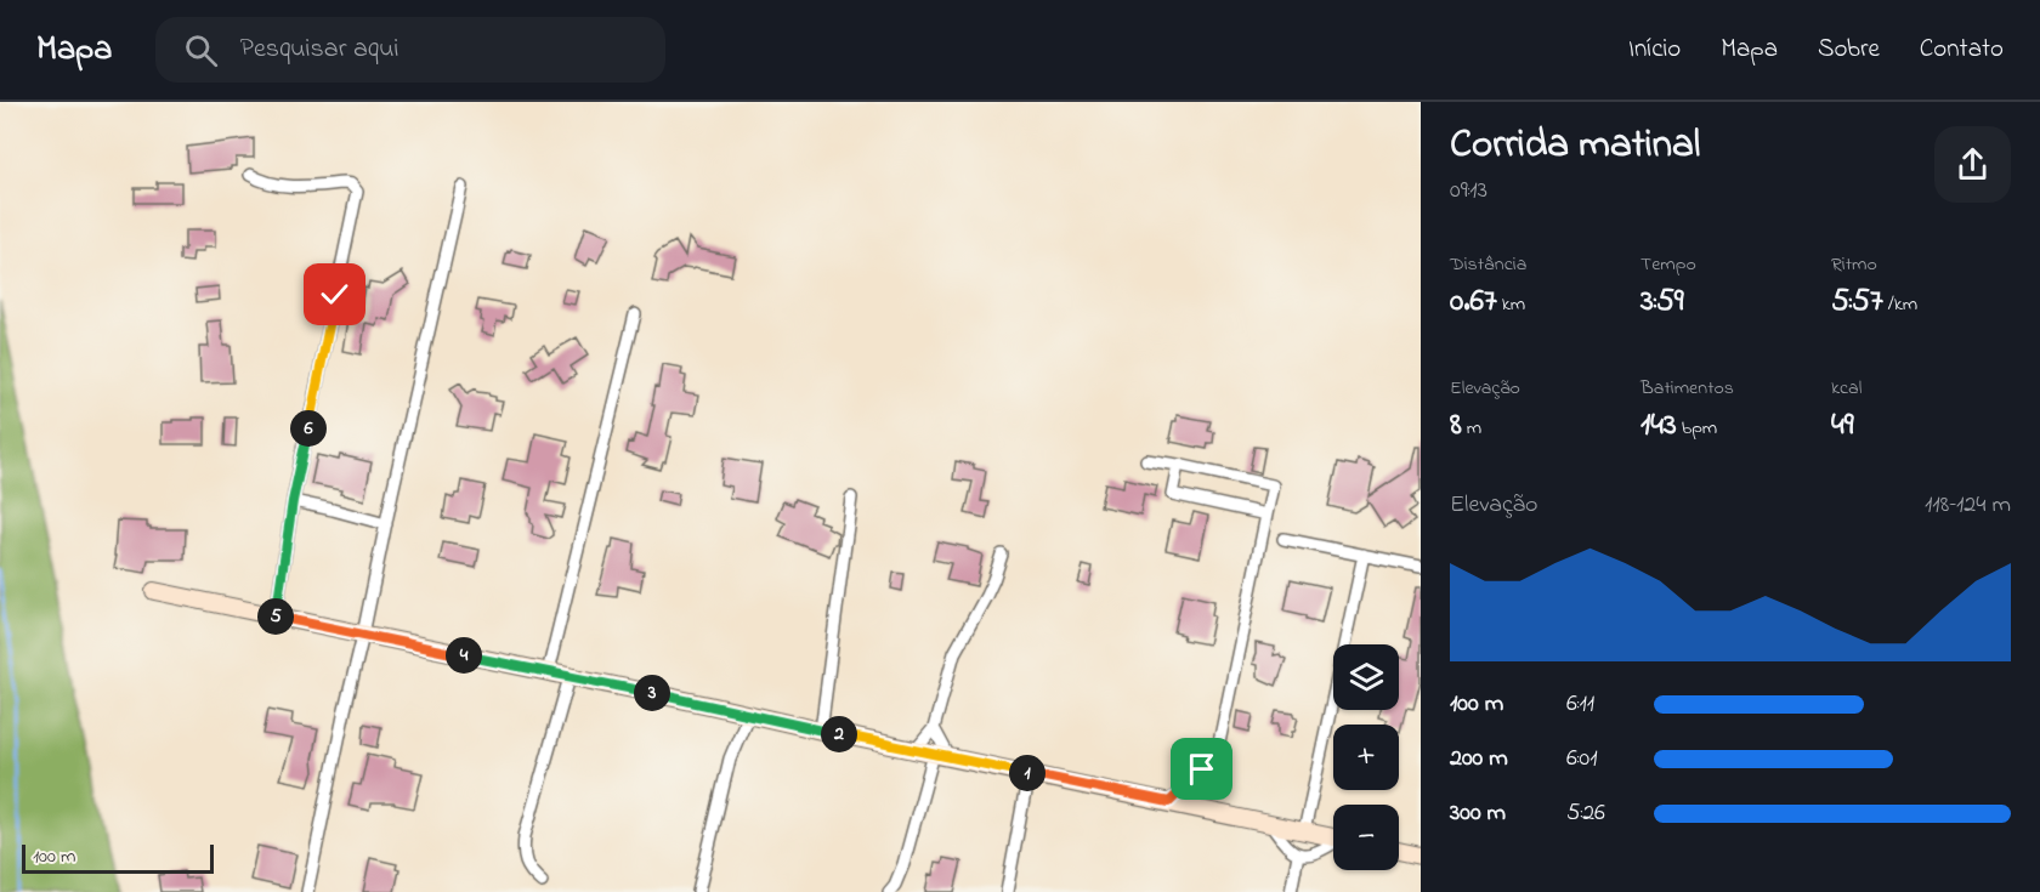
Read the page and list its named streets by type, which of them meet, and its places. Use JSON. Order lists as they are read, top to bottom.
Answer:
{
  "scale_bar": "100 m",
  "page": {
    "header": "Mapa",
    "search": "Pesquisar aqui",
    "nav": [
      "Início",
      "Mapa",
      "Sobre",
      "Contato"
    ],
    "heading": ["Corrida matinal", "09:13"],
    "stats": [
      ["Distância", "0.67 km"],
      ["Tempo", "3:59"],
      ["Ritmo", "5:57 /km"],
      ["Elevação", "8 m"],
      ["Batimentos", "143 bpm"],
      ["kcal", "49"]
    ],
    "pins": [
      "6",
      "5",
      "4",
      "3",
      "2",
      "1"
    ],
    "chart": ["Elevação", "118–124 m"],
    "map_buttons": ["+", "−"],
    "list": [
      {
        "name": "100 m",
        "note": "6:11"
      },
      {
        "name": "200 m",
        "note": "6:01"
      },
      {
        "name": "300 m",
        "note": "5:26"
      }
    ],
    "scale": "100 m"
  }
}
